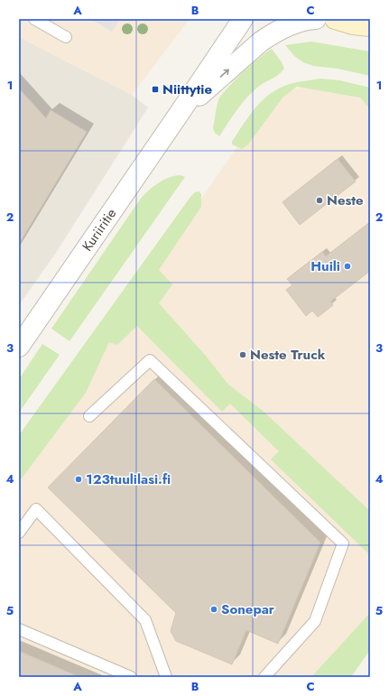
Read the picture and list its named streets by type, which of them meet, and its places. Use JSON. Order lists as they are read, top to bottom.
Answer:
{
  "streets": {
    "street": ["Kuriiritie"]
  },
  "places": {
    "transit": ["Niittytie"],
    "other": [
      "Neste",
      "Huili",
      "Neste Truck",
      "123tuulilasi.fi",
      "Sonepar"
    ]
  },
  "grid": {
    "columns": ["A", "B", "C"],
    "rows": [
      "1",
      "2",
      "3",
      "4",
      "5"
    ]
  }
}
